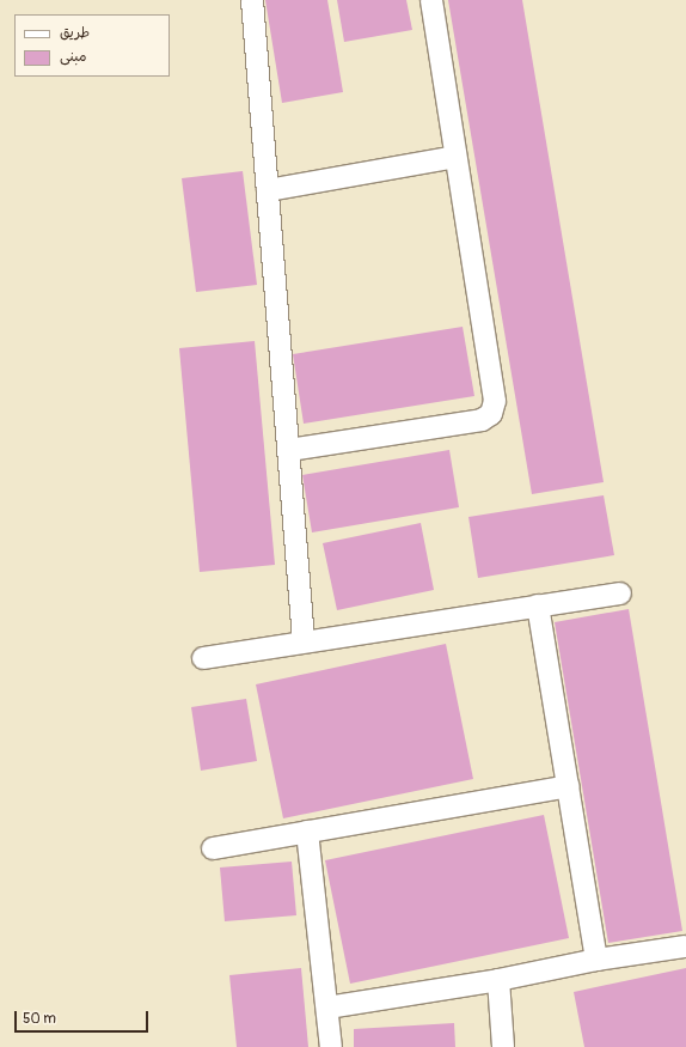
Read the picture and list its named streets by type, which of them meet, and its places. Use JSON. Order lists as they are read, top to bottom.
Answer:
{
  "legend": ["طريق", "مبنى"],
  "scale_bar": "50 m"
}
